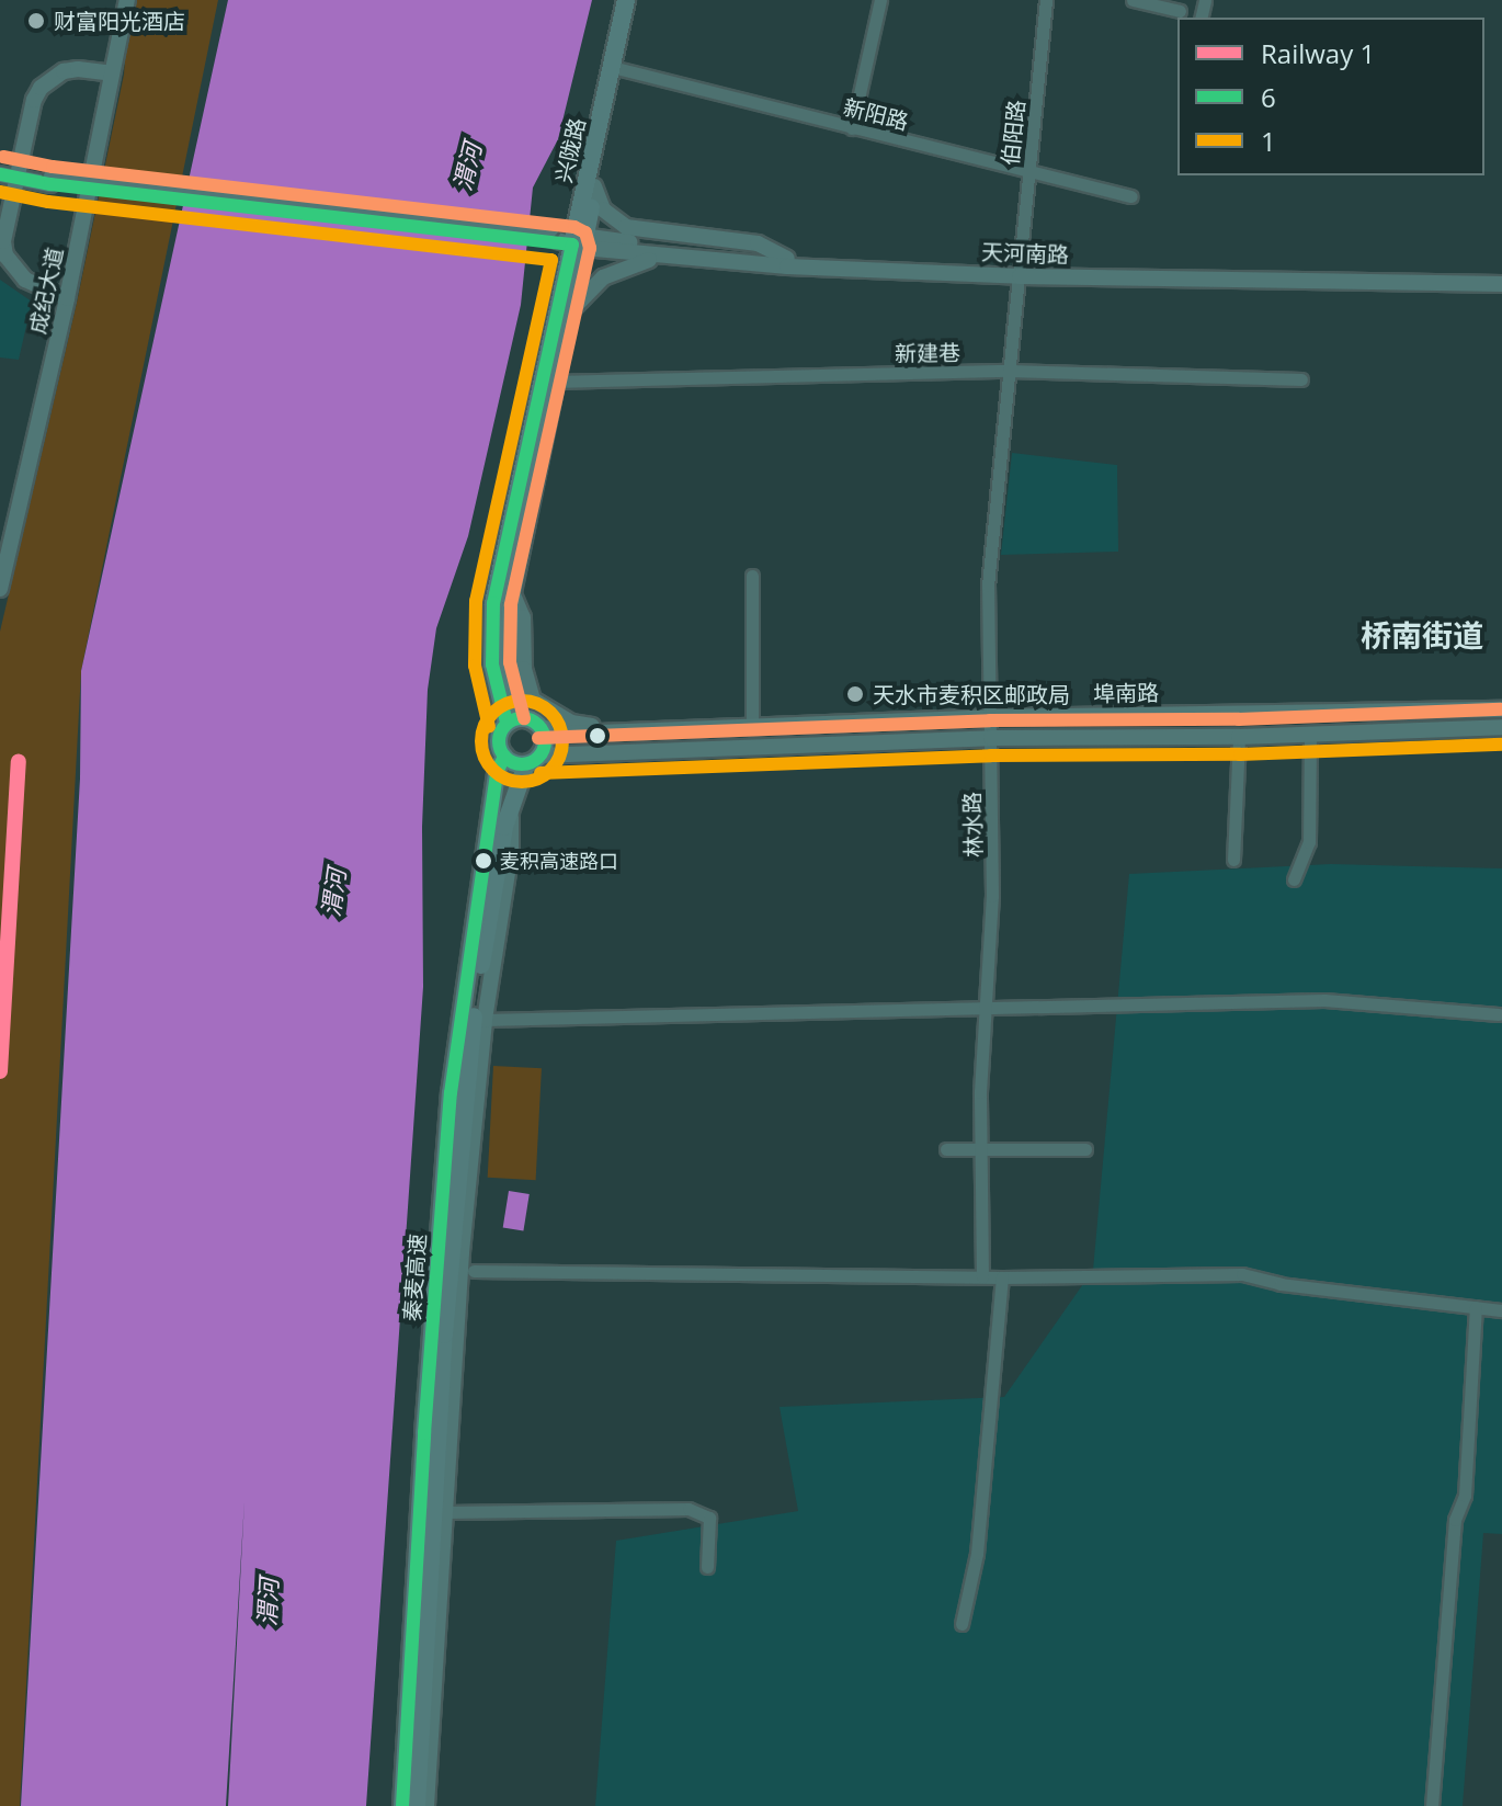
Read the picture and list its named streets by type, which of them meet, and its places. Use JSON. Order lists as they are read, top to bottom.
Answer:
{
  "streets": {
    "highway": ["兴陇路", "秦麦高速"],
    "main road": ["天河南路", "成纪大道", "埠南路"],
    "street": [
      "新阳路",
      "伯阳路",
      "新建巷",
      "林水路"
    ]
  },
  "crossings": [
    ["新阳路", "伯阳路"],
    ["新阳路", "兴陇路"],
    ["伯阳路", "天河南路"],
    ["伯阳路", "林水路"],
    ["兴陇路", "天河南路"],
    ["兴陇路", "新建巷"],
    ["兴陇路", "埠南路"],
    ["兴陇路", "秦麦高速"],
    ["天河南路", "林水路"],
    ["新建巷", "林水路"],
    ["埠南路", "林水路"],
    ["埠南路", "秦麦高速"]
  ],
  "districts": ["桥南街道"],
  "water": ["渭河"],
  "places": ["财富阳光酒店", "天水市麦积区邮政局", "麦积高速路口"],
  "lines": ["transit line 6", "transit line 1", "rail line 1"],
  "legend": ["Railway 1", "6", "1"]
}
